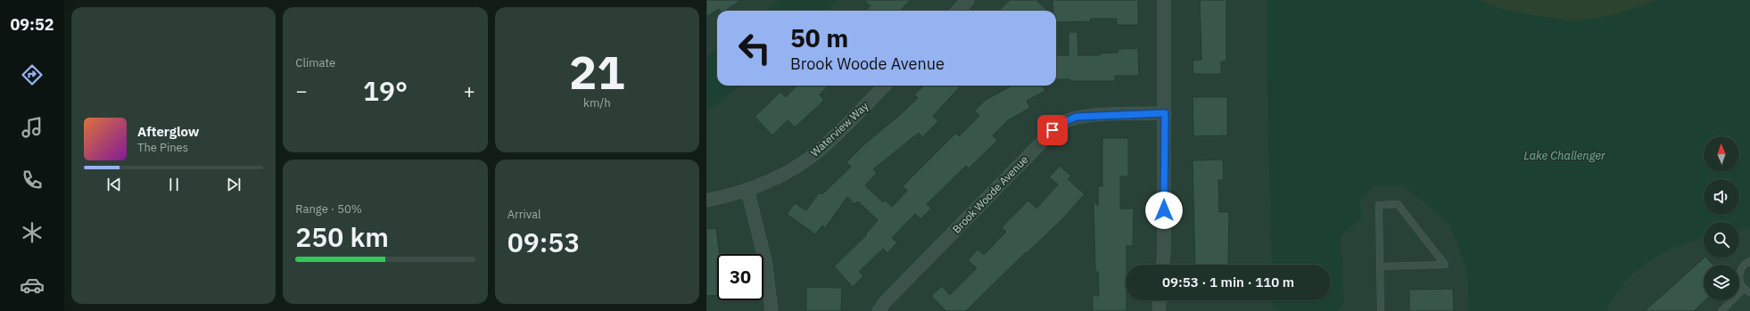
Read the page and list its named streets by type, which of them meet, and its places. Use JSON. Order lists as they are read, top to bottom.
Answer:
{
  "streets": {
    "street": ["Waterview Way", "Brook Woode Avenue"]
  },
  "water": ["Lake Challenger"],
  "north": "top",
  "page": {
    "tabs": "09:52",
    "tile": [
      "Climate",
      ["21", "km/h"],
      ["Range · 50%", "250 km"],
      ["Arrival", "09:53"]
    ],
    "turn": ["50 m", "Brook Woode Avenue"],
    "heat": ["−", "19°", "+"],
    "song": ["Afterglow", "The Pines"],
    "limit": "30",
    "trip": "09:53 · 1 min · 110 m"
  }
}
